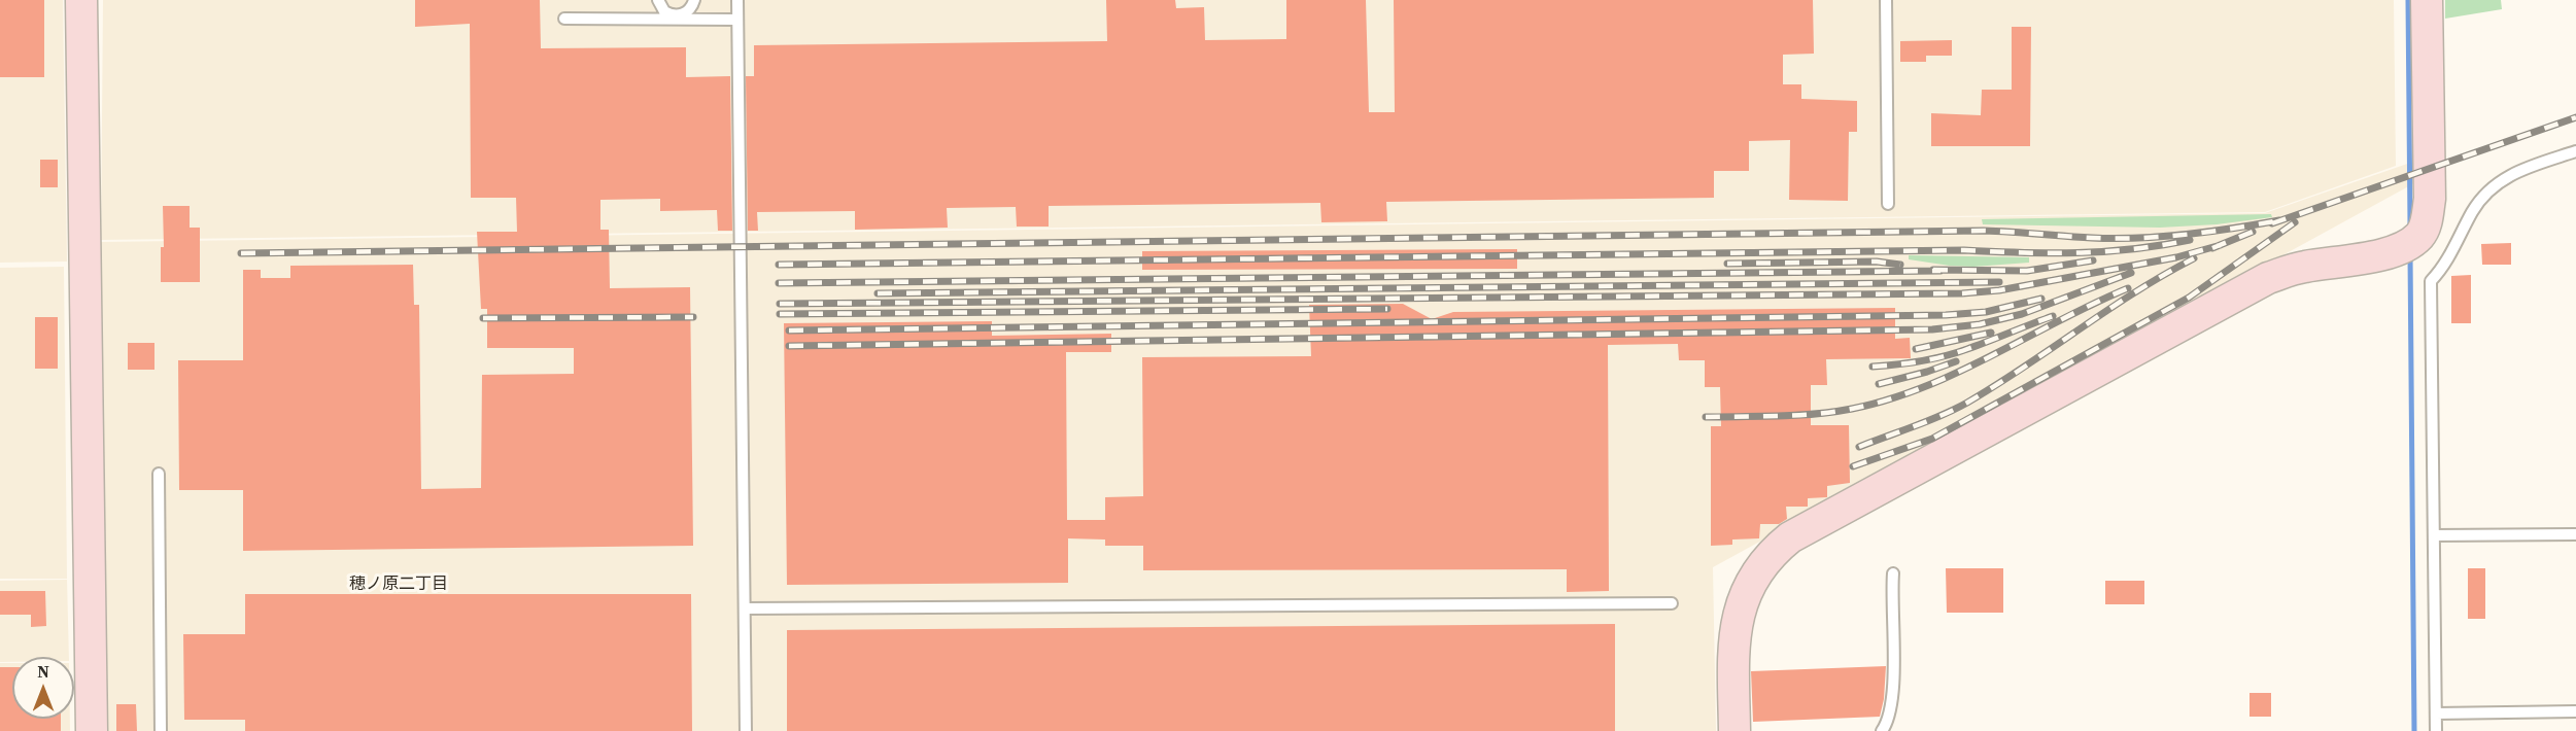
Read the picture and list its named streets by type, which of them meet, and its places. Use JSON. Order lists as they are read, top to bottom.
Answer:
{
  "districts": ["穂ノ原二丁目"],
  "north": "top"
}
